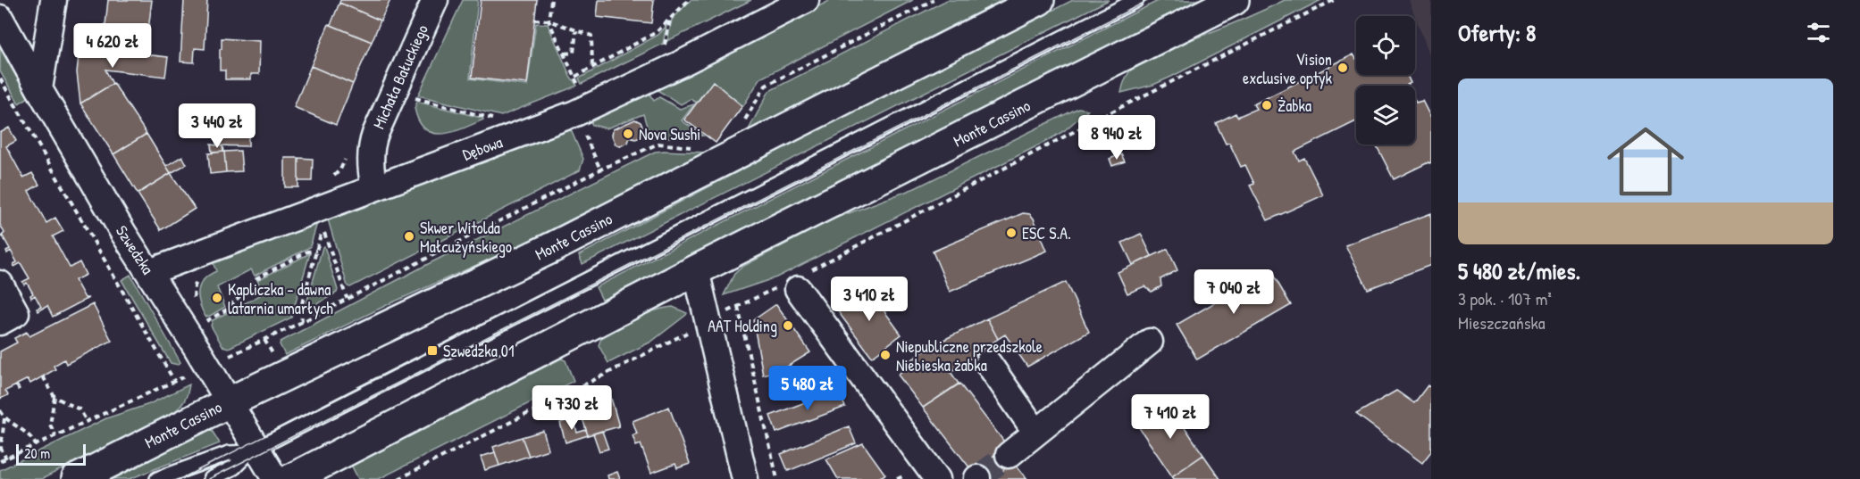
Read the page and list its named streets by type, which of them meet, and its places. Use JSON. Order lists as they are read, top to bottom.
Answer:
{
  "streets": {
    "main road": ["Monte Cassino"],
    "street": ["Michała Bałuckiego", "Dębowa", "Szwedzka"]
  },
  "crossings": [
    ["Michała Bałuckiego", "Dębowa"],
    ["Monte Cassino", "Szwedzka"],
    ["Dębowa", "Szwedzka"]
  ],
  "places": {
    "other": [
      "Vision exclusive optyk",
      "Żabka",
      "Nova Sushi",
      "ESC S.A.",
      "Skwer Witolda Małcużyńskiego",
      "Kapliczka - dawna latarnia umarłych",
      "AAT Holding",
      "Niepubliczne przedszkole Niebieska żabka"
    ],
    "transit": ["Szwedzka 01"]
  },
  "scale_bar": "20 m",
  "page": {
    "heading": "Oferty: 8",
    "price": [
      "4 620 zł",
      "3 440 zł",
      "8 940 zł",
      "7 040 zł",
      "3 410 zł",
      "5 480 zł",
      "4 730 zł",
      "7 410 zł"
    ],
    "list": [
      {
        "name": "5 480 zł/mies.",
        "note": "3 pok. · 107 m² · Mieszczańska"
      }
    ],
    "scale": "20 m"
  }
}
